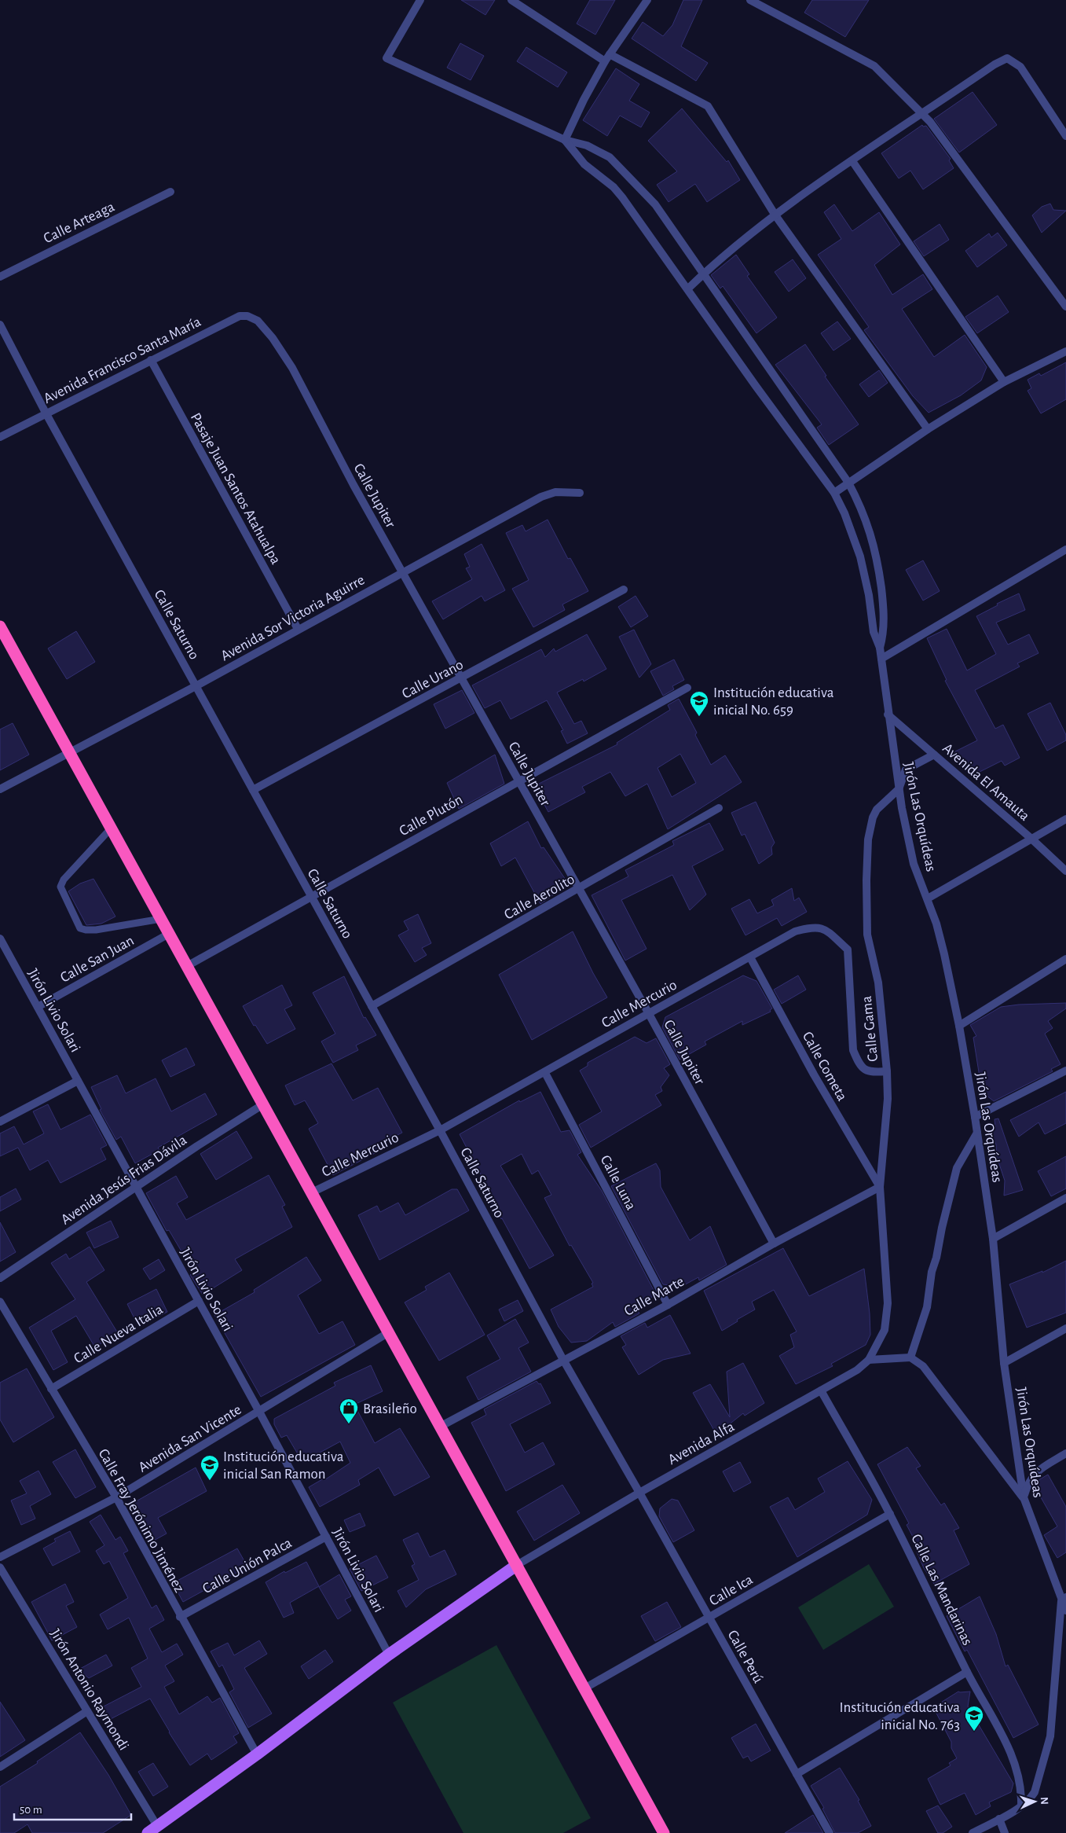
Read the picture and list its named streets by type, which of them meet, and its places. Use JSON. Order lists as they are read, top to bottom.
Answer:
{
  "streets": {
    "street": [
      "Calle Arteaga",
      "Avenida Francisco Santa María",
      "Pasaje Juan Santos Atahualpa",
      "Calle Jupiter",
      "Avenida Sor Victoria Aguirre",
      "Calle Saturno",
      "Calle Urano",
      "Avenida El Amauta",
      "Calle Plutón",
      "Jirón Las Orquídeas",
      "Calle Aerolito",
      "Calle San Juan",
      "Calle Mercurio",
      "Jirón Livio Solari",
      "Calle Gama",
      "Calle Cometa",
      "Avenida Jesús Frias Dávila",
      "Calle Luna",
      "Calle Marte",
      "Calle Nueva Italia",
      "Avenida San Vicente",
      "Avenida Alfa",
      "Calle Fray Jerónimo Jiménez",
      "Calle Unión Palca",
      "Calle Ica",
      "Calle Las Mandarinas",
      "Calle Perú",
      "Jirón Antonio Raymondi"
    ]
  },
  "crossings": [
    ["Avenida Francisco Santa María", "Pasaje Juan Santos Atahualpa"],
    ["Avenida Francisco Santa María", "Calle Jupiter"],
    ["Avenida Francisco Santa María", "Calle Saturno"],
    ["Pasaje Juan Santos Atahualpa", "Avenida Sor Victoria Aguirre"],
    ["Calle Jupiter", "Avenida Sor Victoria Aguirre"],
    ["Calle Jupiter", "Calle Urano"],
    ["Calle Jupiter", "Calle Plutón"],
    ["Calle Jupiter", "Calle Aerolito"],
    ["Calle Jupiter", "Calle Mercurio"],
    ["Calle Jupiter", "Calle Marte"],
    ["Avenida Sor Victoria Aguirre", "Calle Saturno"],
    ["Calle Saturno", "Calle Urano"],
    ["Calle Saturno", "Calle Plutón"],
    ["Calle Saturno", "Calle Aerolito"],
    ["Calle Saturno", "Calle Mercurio"],
    ["Calle Saturno", "Calle Marte"],
    ["Calle Saturno", "Avenida Alfa"],
    ["Calle Saturno", "Calle Perú"],
    ["Avenida El Amauta", "Jirón Las Orquídeas"],
    ["Avenida El Amauta", "Calle Gama"],
    ["Jirón Las Orquídeas", "Calle Gama"],
    ["Calle San Juan", "Jirón Livio Solari"],
    ["Calle Mercurio", "Calle Gama"],
    ["Calle Mercurio", "Calle Cometa"],
    ["Calle Mercurio", "Calle Luna"],
    ["Jirón Livio Solari", "Avenida Jesús Frias Dávila"],
    ["Jirón Livio Solari", "Calle Nueva Italia"],
    ["Jirón Livio Solari", "Avenida San Vicente"],
    ["Jirón Livio Solari", "Calle Unión Palca"],
    ["Calle Gama", "Calle Cometa"],
    ["Calle Gama", "Calle Marte"],
    ["Calle Gama", "Avenida Alfa"],
    ["Calle Cometa", "Calle Marte"],
    ["Calle Luna", "Calle Marte"],
    ["Calle Nueva Italia", "Calle Fray Jerónimo Jiménez"],
    ["Avenida San Vicente", "Calle Fray Jerónimo Jiménez"],
    ["Avenida Alfa", "Calle Las Mandarinas"],
    ["Avenida Alfa", "Calle Perú"],
    ["Calle Fray Jerónimo Jiménez", "Calle Unión Palca"],
    ["Calle Ica", "Calle Las Mandarinas"],
    ["Calle Ica", "Calle Perú"]
  ],
  "places": {
    "school or university": ["Institución educativa inicial No. 659", "Institución educativa inicial San Ramon", "Institución educativa inicial No. 763"],
    "shop": ["Brasileño"]
  },
  "scale_bar": "50 m",
  "north": "right"
}
